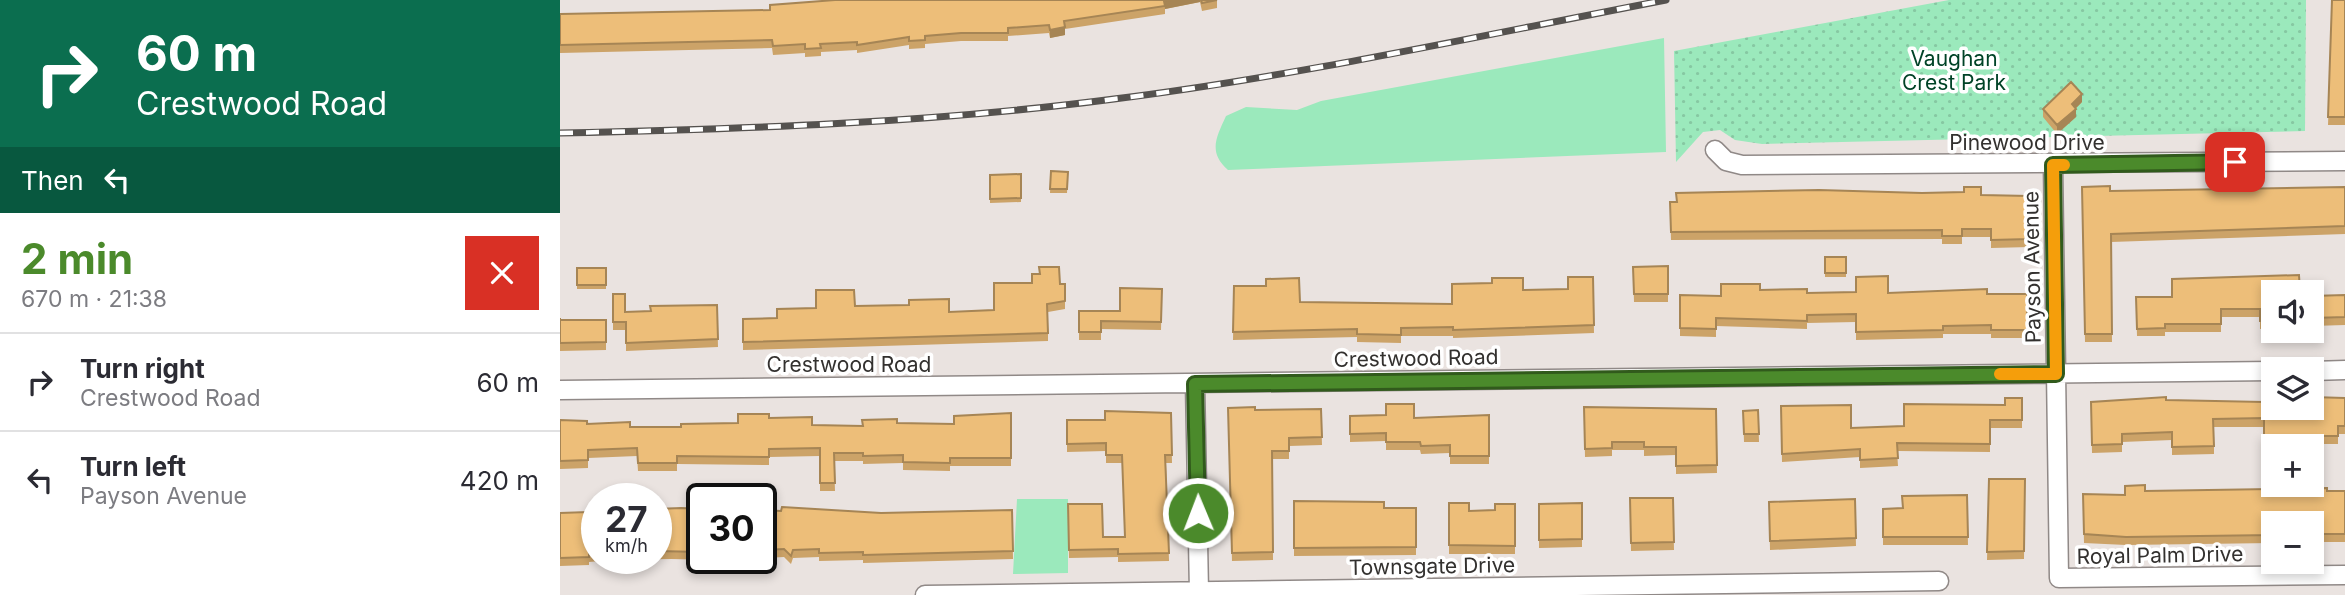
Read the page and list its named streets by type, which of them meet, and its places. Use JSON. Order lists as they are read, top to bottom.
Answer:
{
  "streets": {
    "street": [
      "Pinewood Drive",
      "Payson Avenue",
      "Crestwood Road",
      "Royal Palm Drive",
      "Townsgate Drive"
    ]
  },
  "crossings": [
    ["Pinewood Drive", "Payson Avenue"],
    ["Payson Avenue", "Crestwood Road"],
    ["Payson Avenue", "Royal Palm Drive"]
  ],
  "parks": ["Vaughan Crest Park"],
  "page": {
    "turn": ["60 m", "Crestwood Road"],
    "then": "Then",
    "heading": ["2 min", "670 m · 21:38"],
    "map_buttons": ["+", "−"],
    "list": [
      {
        "name": "Turn right",
        "note": "Crestwood Road",
        "value": "60 m"
      },
      {
        "name": "Turn left",
        "note": "Payson Avenue",
        "value": "420 m"
      }
    ],
    "speed": "27 km/h",
    "limit": "30"
  }
}
